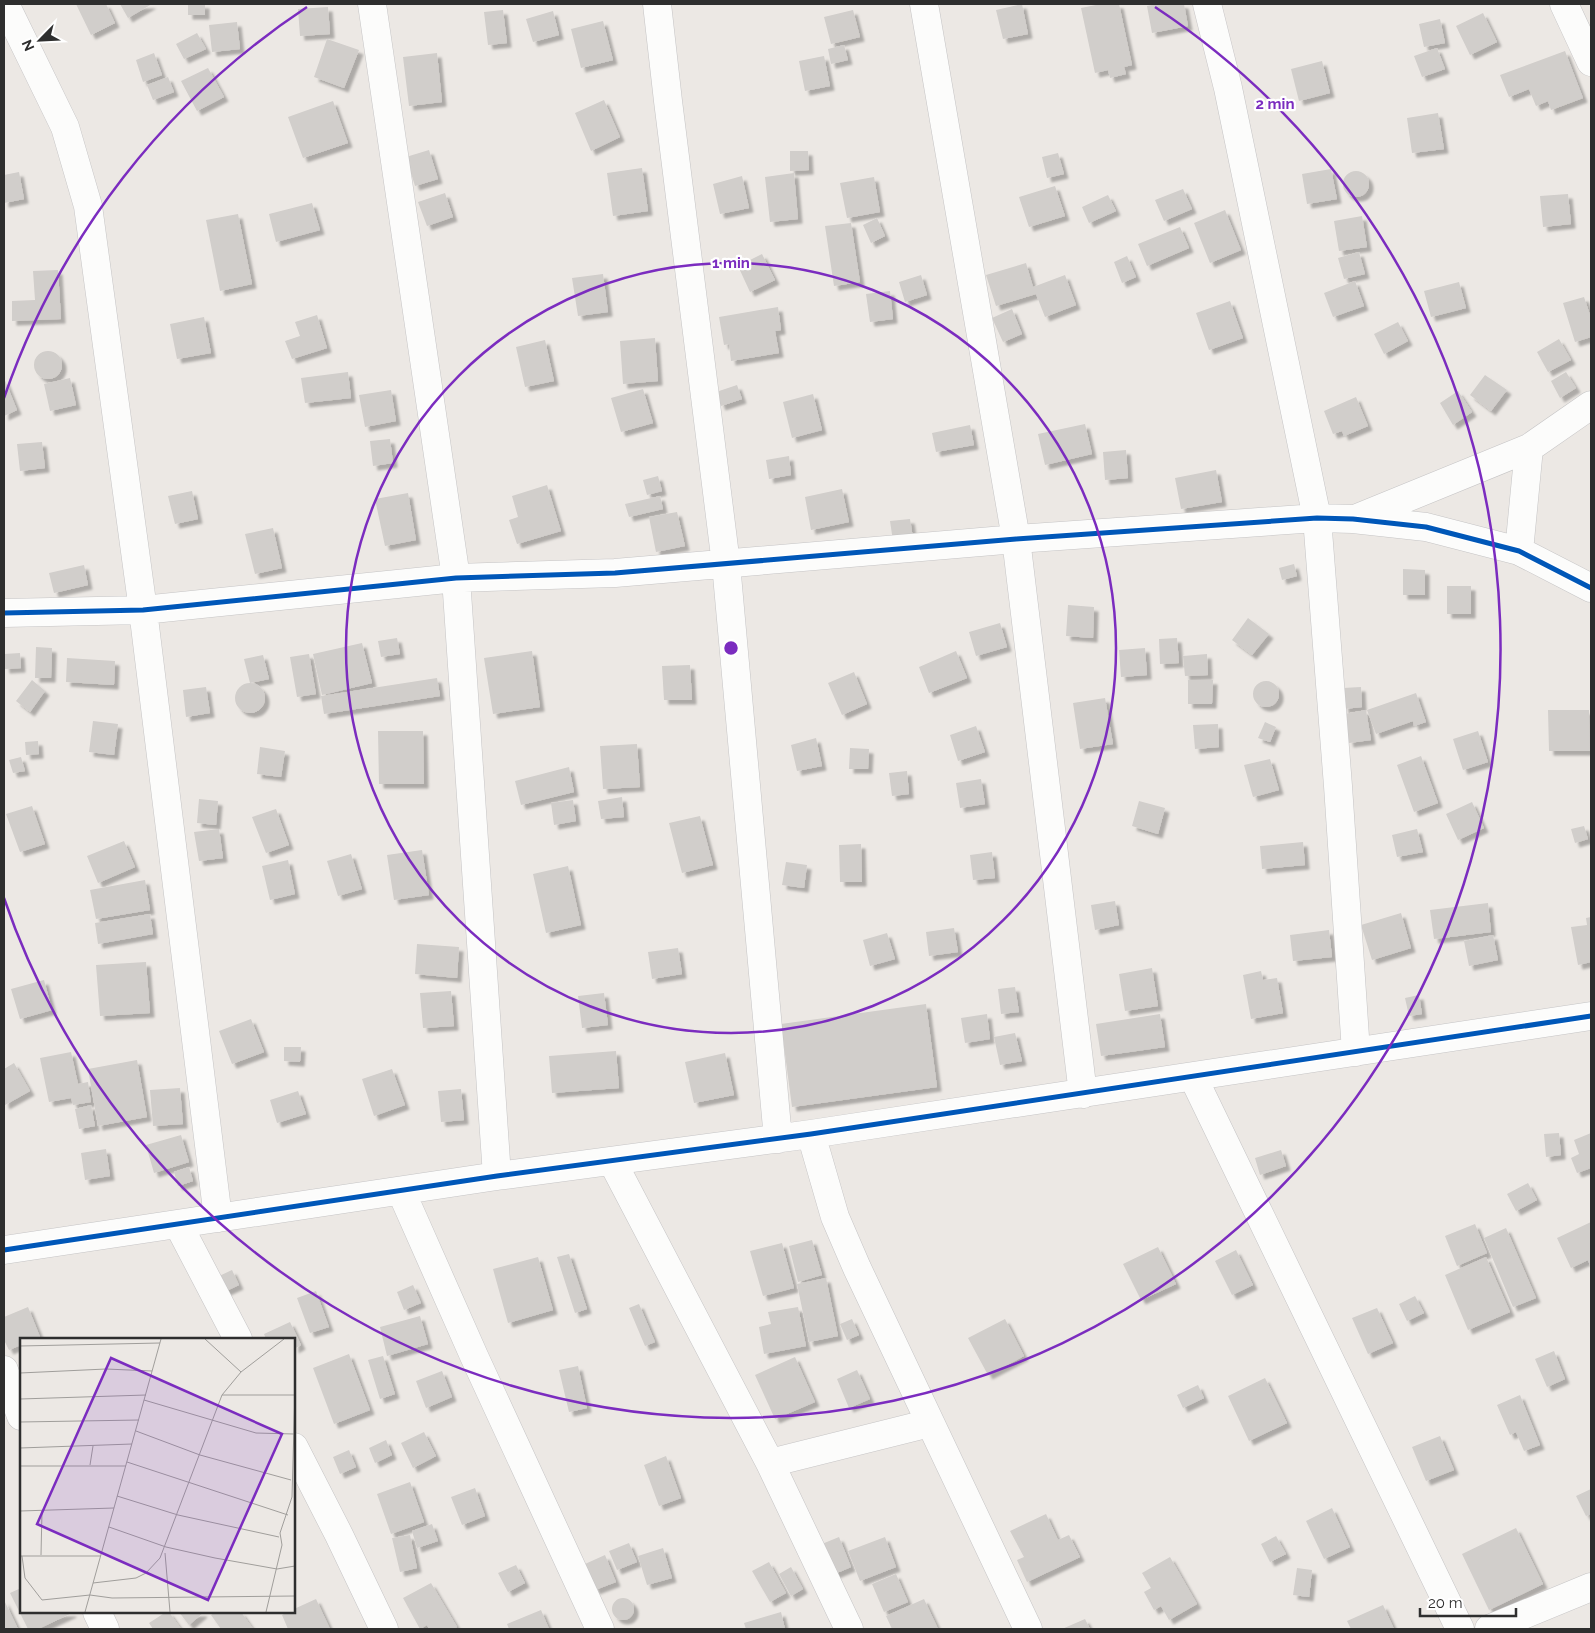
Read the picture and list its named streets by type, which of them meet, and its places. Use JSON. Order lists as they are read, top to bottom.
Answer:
{
  "scale_bar": "20 m",
  "north": "bottom left",
  "rings": ["2 min", "1 min"]
}
